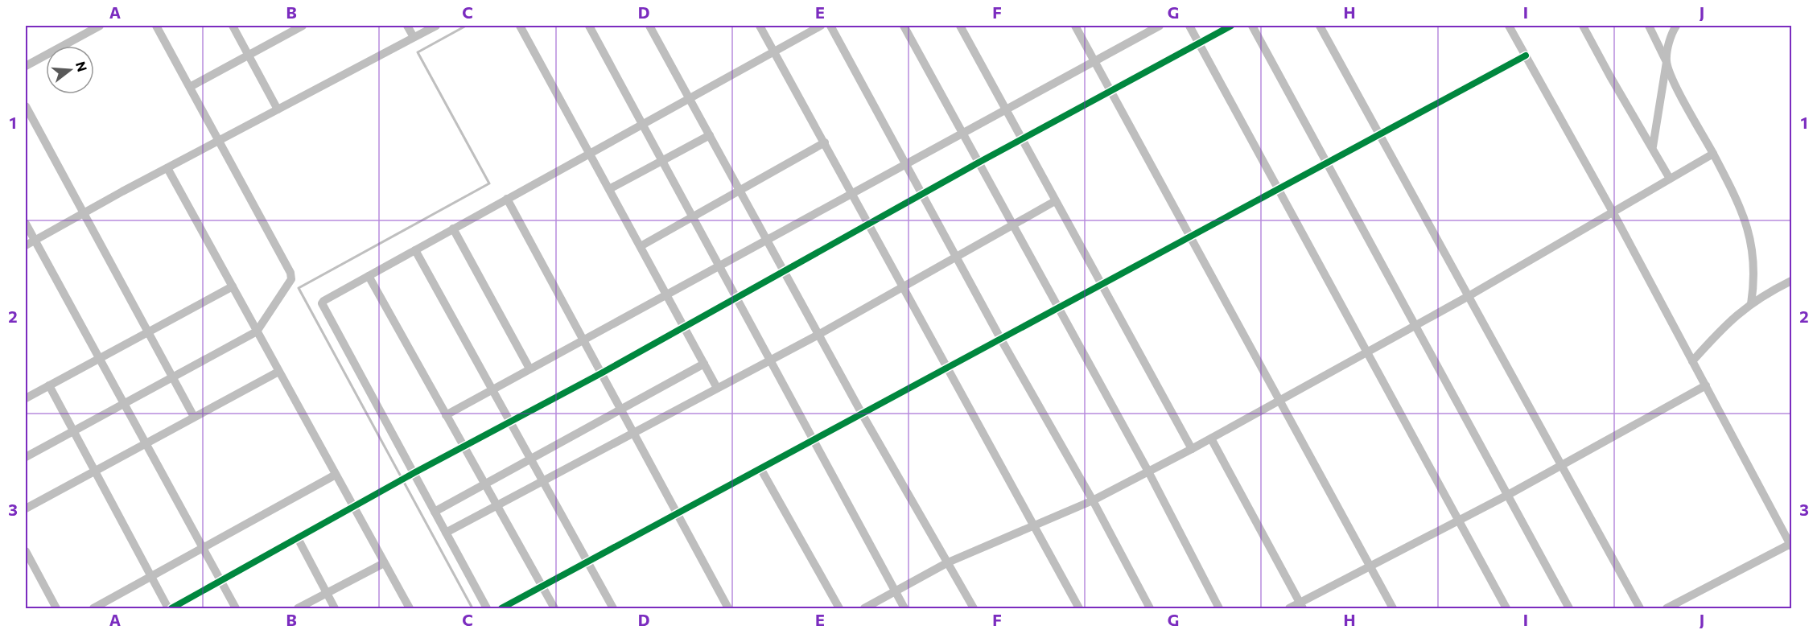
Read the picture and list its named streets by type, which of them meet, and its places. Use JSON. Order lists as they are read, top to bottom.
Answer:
{
  "north": "right",
  "grid": {
    "columns": [
      "A",
      "B",
      "C",
      "D",
      "E",
      "F",
      "G",
      "H",
      "I",
      "J"
    ],
    "rows": ["1", "2", "3"]
  }
}
